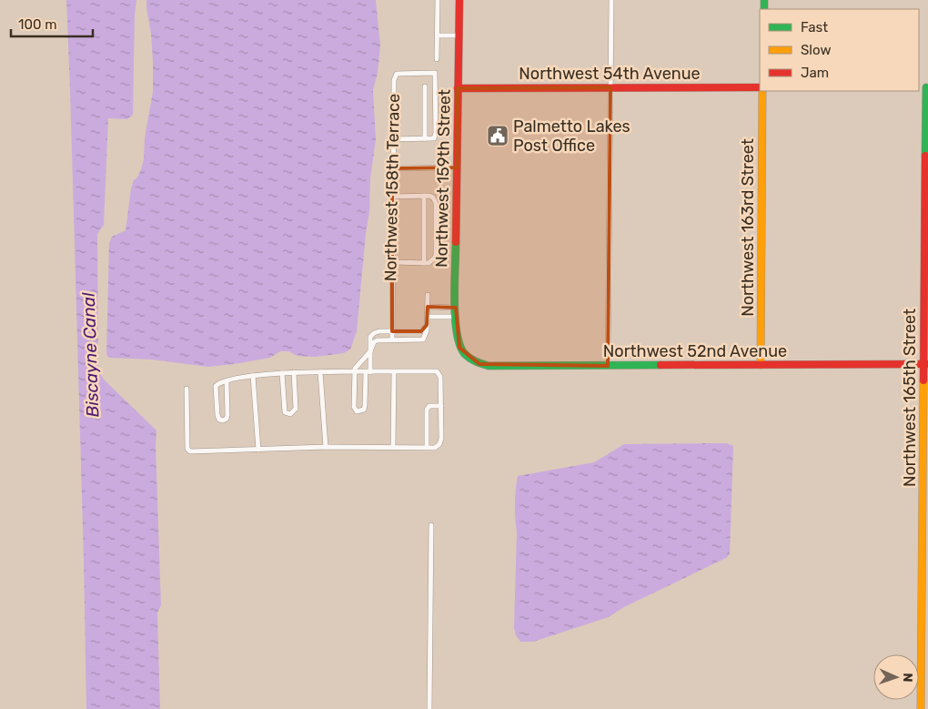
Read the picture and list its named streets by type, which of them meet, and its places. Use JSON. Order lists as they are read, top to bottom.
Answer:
{
  "streets": {
    "street": [
      "Northwest 54th Avenue",
      "Northwest 159th Street",
      "Northwest 158th Terrace",
      "Northwest 163rd Street",
      "Northwest 52nd Avenue",
      "Northwest 165th Street"
    ]
  },
  "crossings": [
    ["Northwest 54th Avenue", "Northwest 159th Street"],
    ["Northwest 159th Street", "Northwest 158th Terrace"],
    ["Northwest 159th Street", "Northwest 52nd Avenue"],
    ["Northwest 163rd Street", "Northwest 52nd Avenue"],
    ["Northwest 52nd Avenue", "Northwest 165th Street"]
  ],
  "water": ["Biscayne Canal"],
  "places": {
    "public building": ["Palmetto Lakes Post Office"]
  },
  "legend": ["Fast", "Slow", "Jam"],
  "scale_bar": "100 m",
  "north": "right"
}
